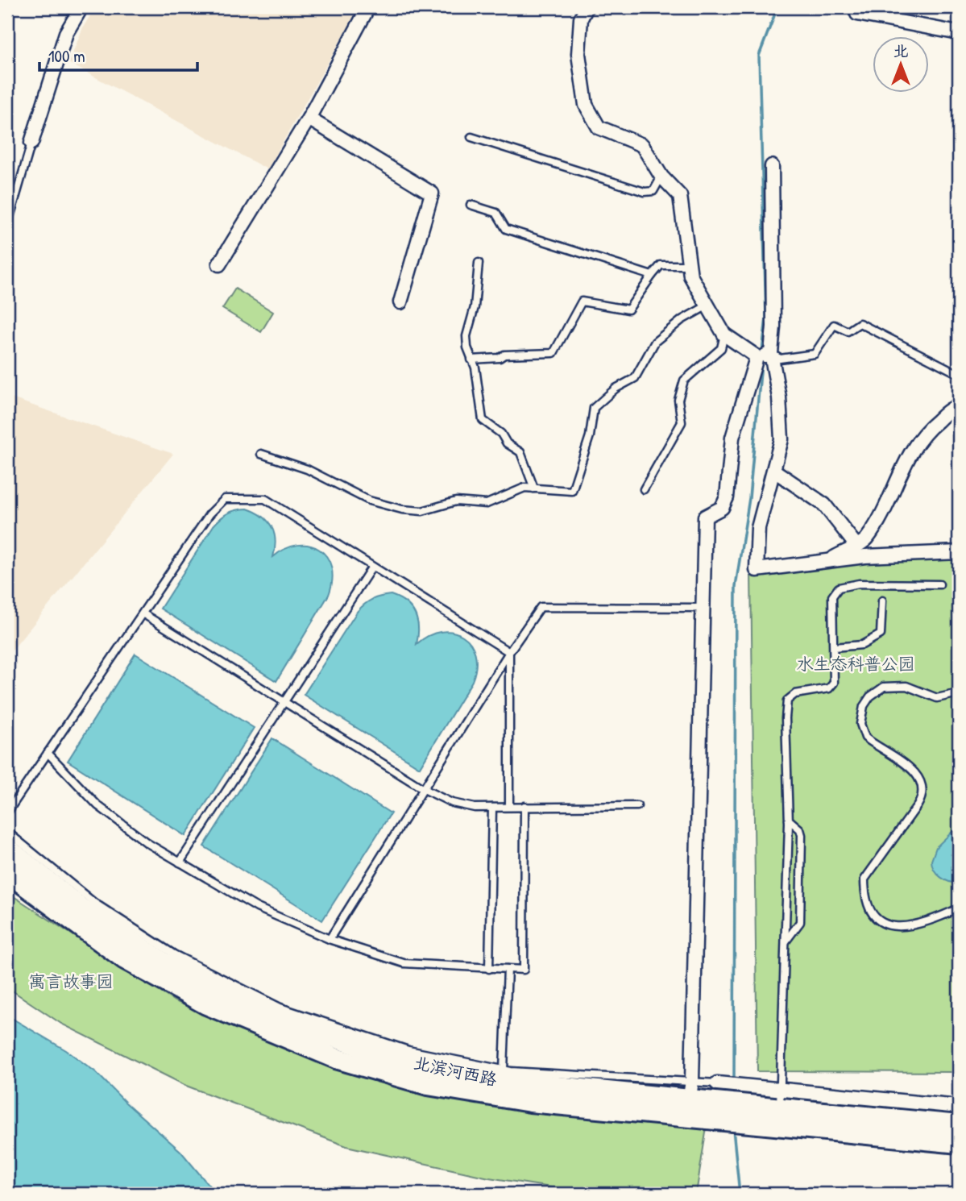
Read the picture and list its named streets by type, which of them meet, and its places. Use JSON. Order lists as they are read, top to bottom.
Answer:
{
  "streets": {
    "main road": ["北滨河西路"]
  },
  "parks": ["水生态科普公园", "寓言故事园"],
  "scale_bar": "100 m",
  "north": "top"
}
